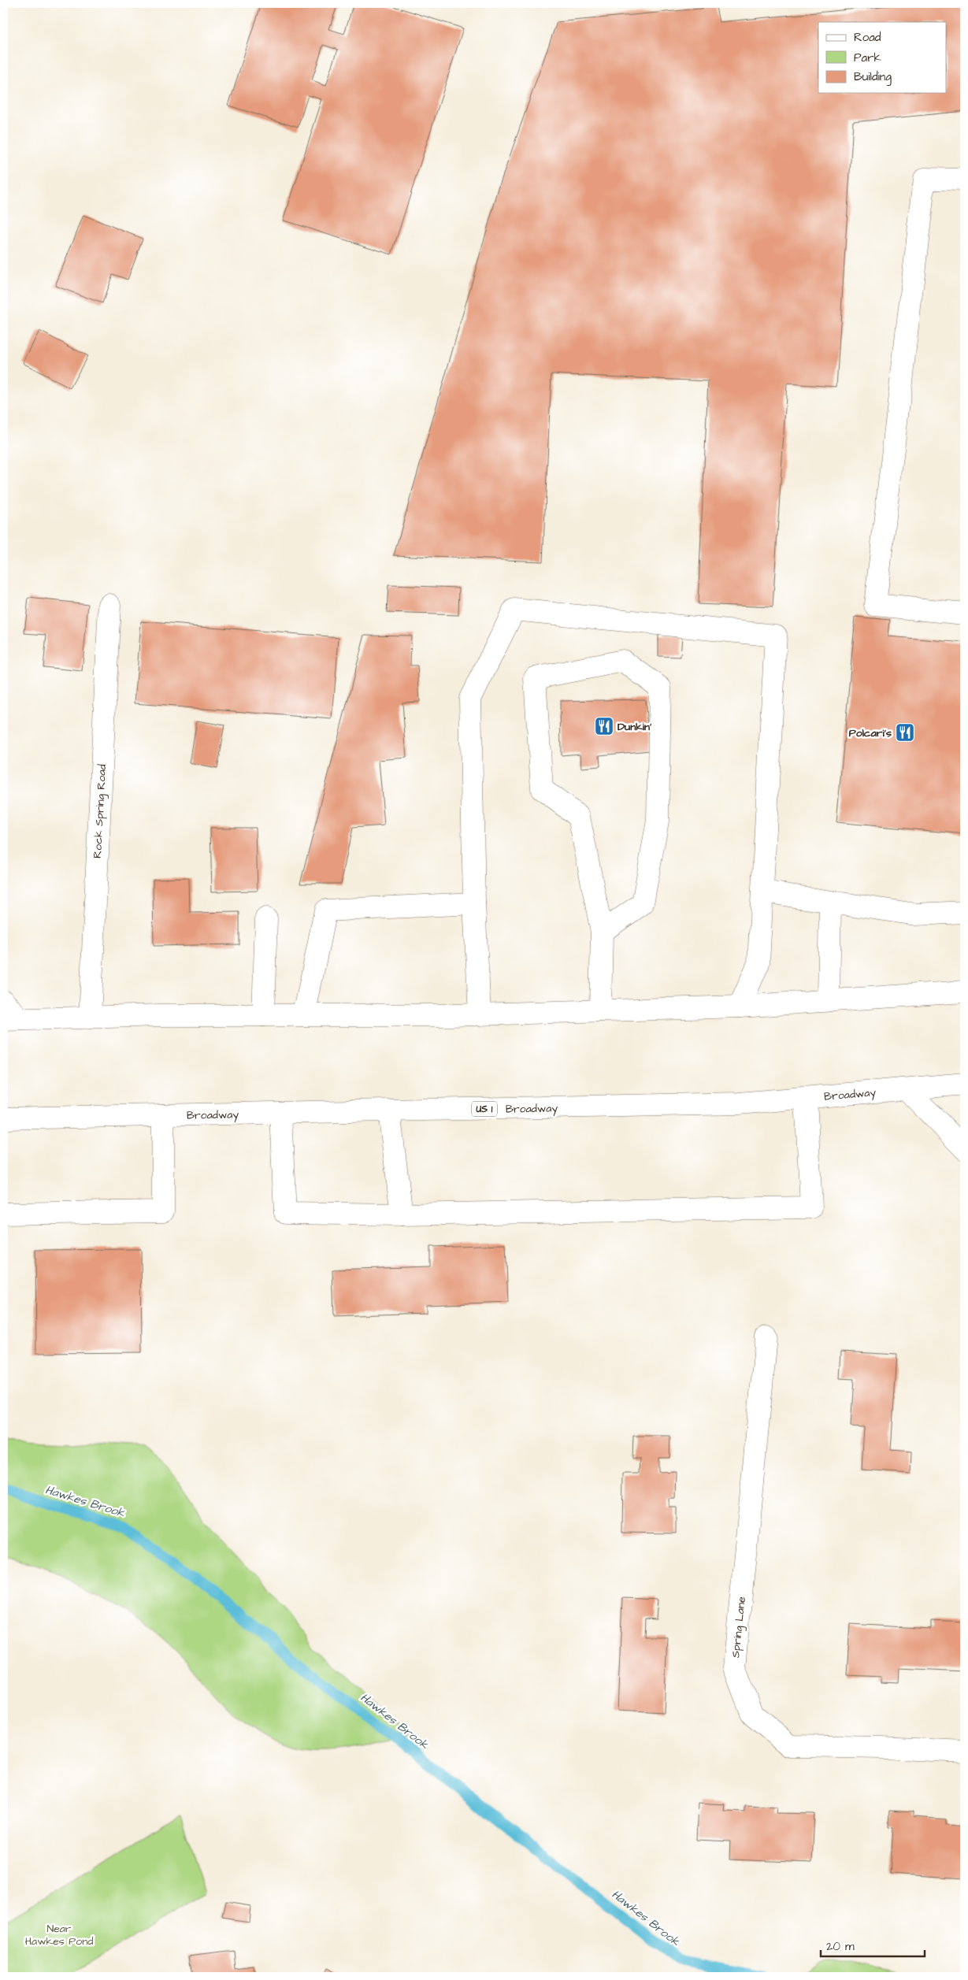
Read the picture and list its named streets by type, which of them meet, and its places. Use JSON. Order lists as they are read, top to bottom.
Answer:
{
  "streets": {
    "main road": [
      "Rock Spring Road",
      "Broadway",
      "US 1",
      "Spring Lane"
    ]
  },
  "water": ["Hawkes Brook"],
  "parks": ["Near Hawkes Pond"],
  "places": {
    "restaurant": ["Dunkin'", "Polcari's"]
  },
  "legend": ["Road", "Park", "Building"],
  "scale_bar": "20 m"
}
